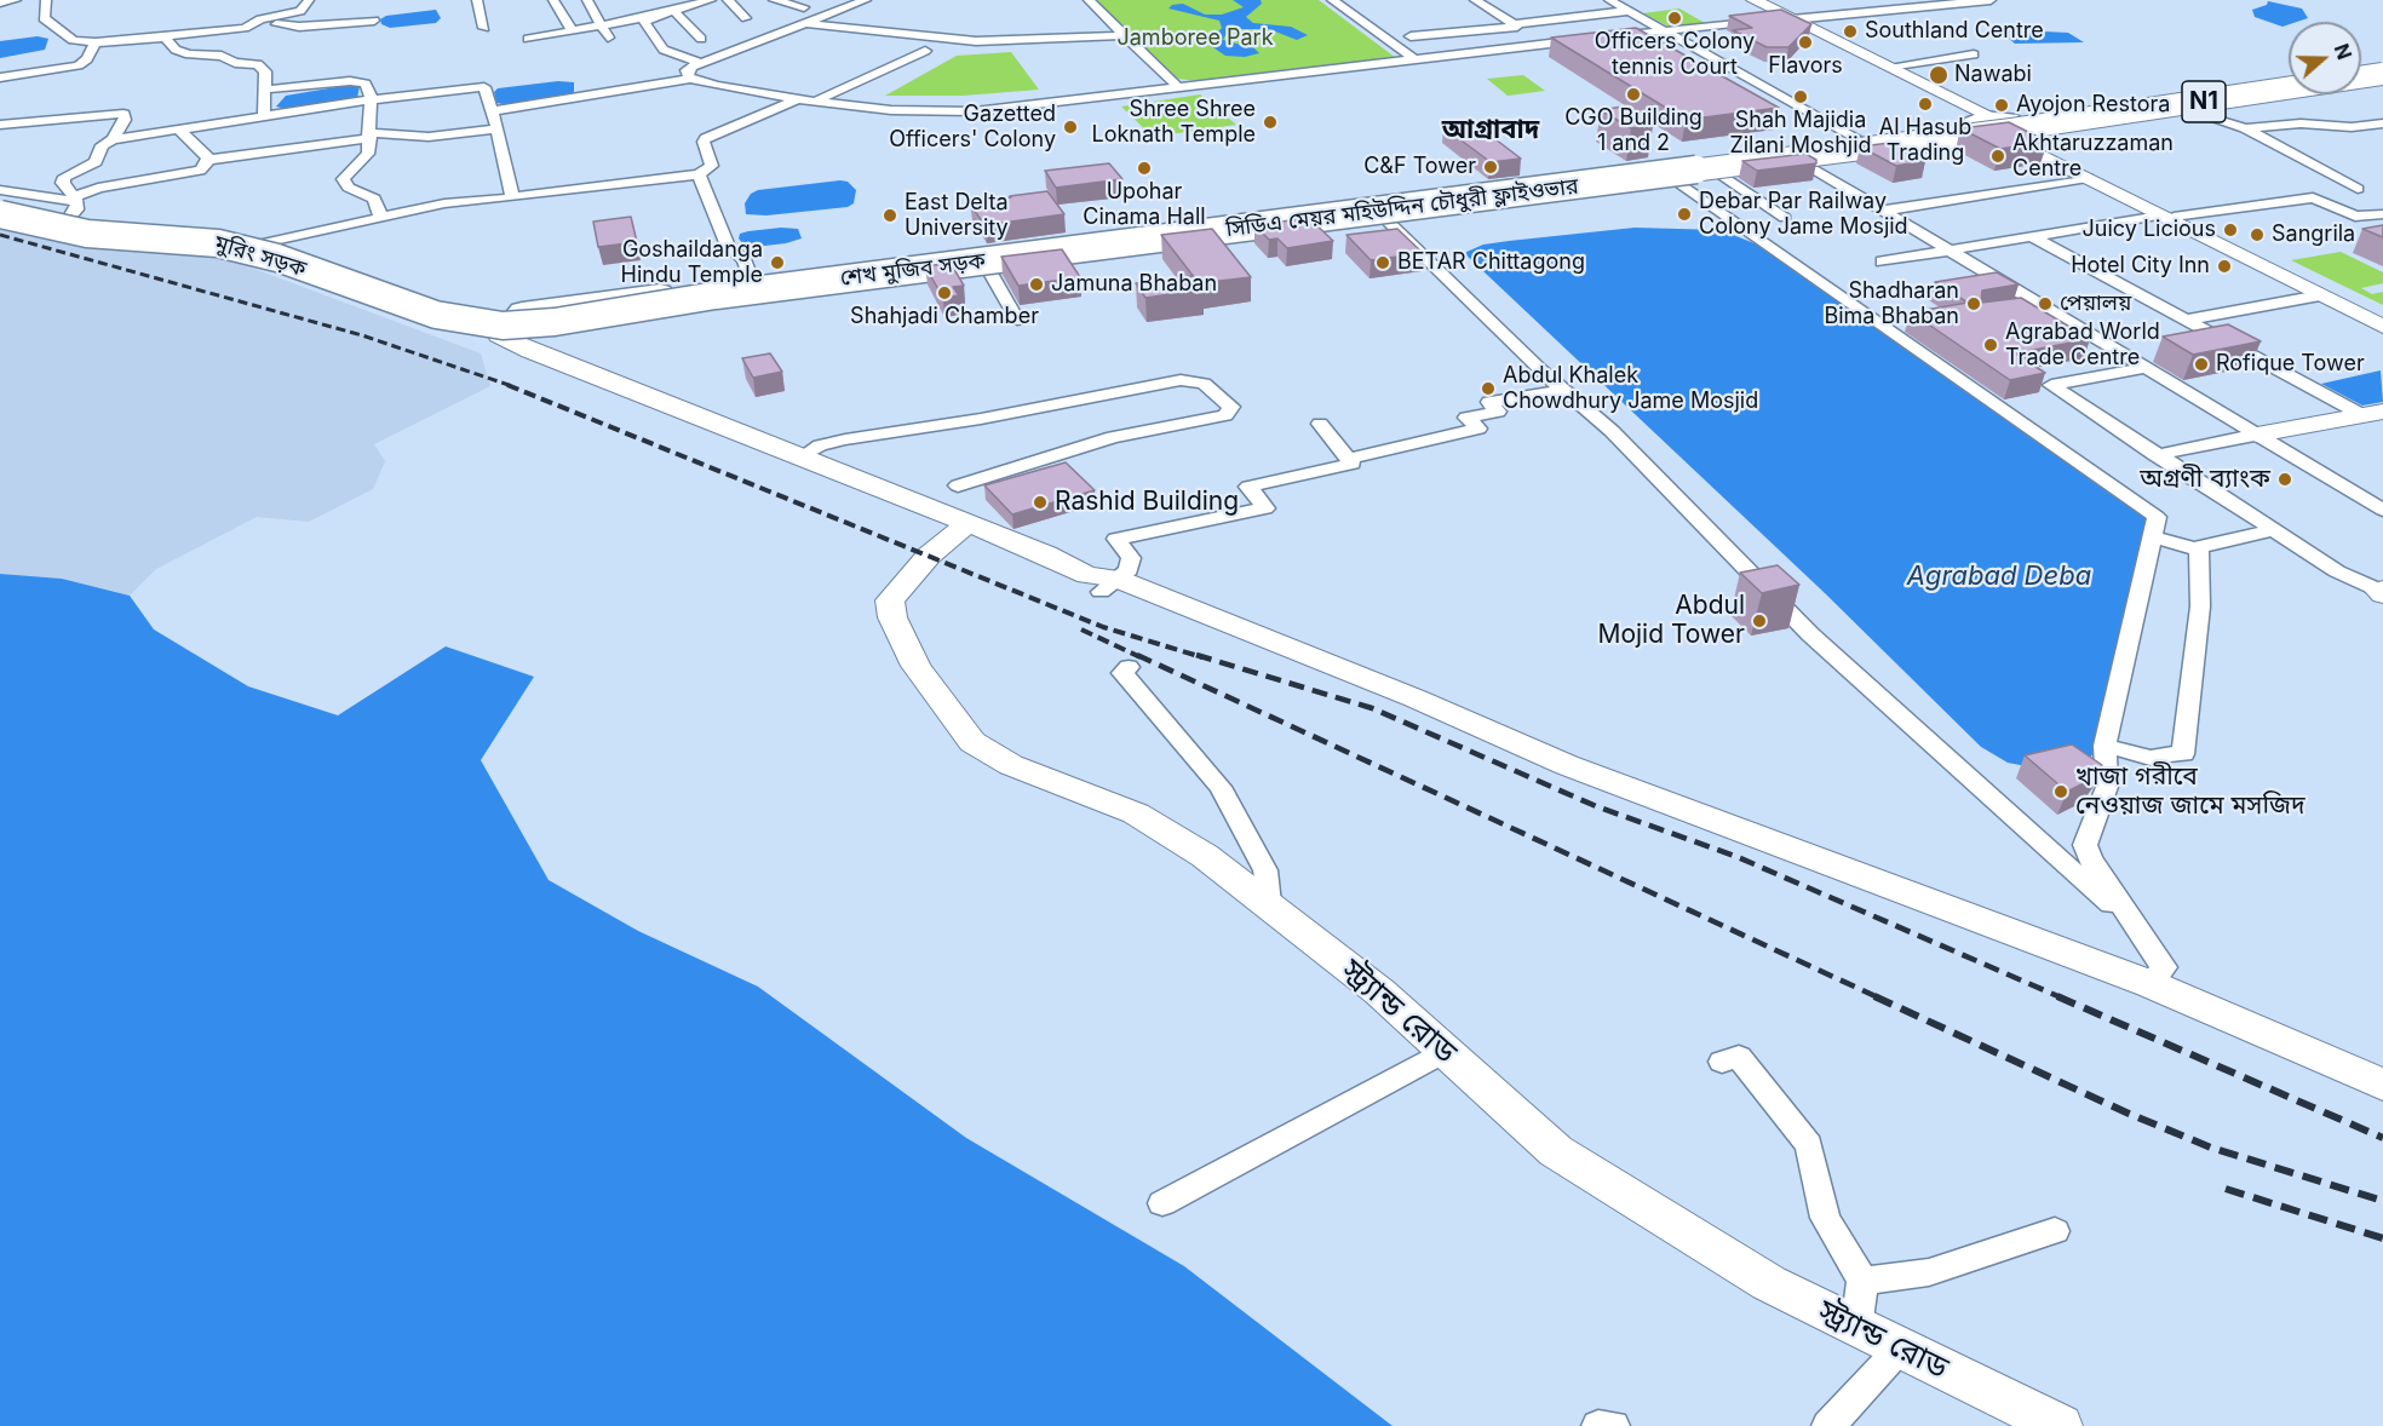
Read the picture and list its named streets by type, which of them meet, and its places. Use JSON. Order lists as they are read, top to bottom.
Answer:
{
  "streets": {
    "highway": [
      "N1",
      "সিডিএ মেয়র মহিউদ্দিন চৌধুরী ফ্লাইওভার",
      "মুরিং সড়ক",
      "শেখ মুজিব সড়ক"
    ],
    "main road": ["স্ট্র্যান্ড রোড"]
  },
  "crossings": [
    ["সিডিএ মেয়র মহিউদ্দিন চৌধুরী ফ্লাইওভার", "মুরিং সড়ক"],
    ["সিডিএ মেয়র মহিউদ্দিন চৌধুরী ফ্লাইওভার", "শেখ মুজিব সড়ক"]
  ],
  "districts": ["আগ্রাবাদ"],
  "water": ["Agrabad Deba"],
  "parks": ["Jamboree Park"],
  "places": [
    "Officers Colony tennis Court",
    "Southland Centre",
    "Flavors",
    "Nawabi",
    "CGO Building 1 and 2",
    "Shah Majidia Zilani Moshjid",
    "Al Hasub Trading",
    "Ayojon Restora",
    "Shree Shree Loknath Temple",
    "Gazetted Officers' Colony",
    "Akhtaruzzaman Centre",
    "C&F Tower",
    "Upohar Cinama Hall",
    "Debar Par Railway Colony Jame Mosjid",
    "East Delta University",
    "Juicy Licious",
    "Sangrila",
    "Goshaildanga Hindu Temple",
    "BETAR Chittagong",
    "Hotel City Inn",
    "Jamuna Bhaban",
    "Shahjadi Chamber",
    "Shadharan Bima Bhaban",
    "পেয়ালয়",
    "Agrabad World Trade Centre",
    "Rofique Tower",
    "Abdul Khalek Chowdhury Jame Mosjid",
    "অগ্রণী ব্যাংক",
    "Rashid Building",
    "Abdul Mojid Tower",
    "খাজা গরীবে নেওয়াজ জামে মসজিদ"
  ],
  "north": "right"
}
